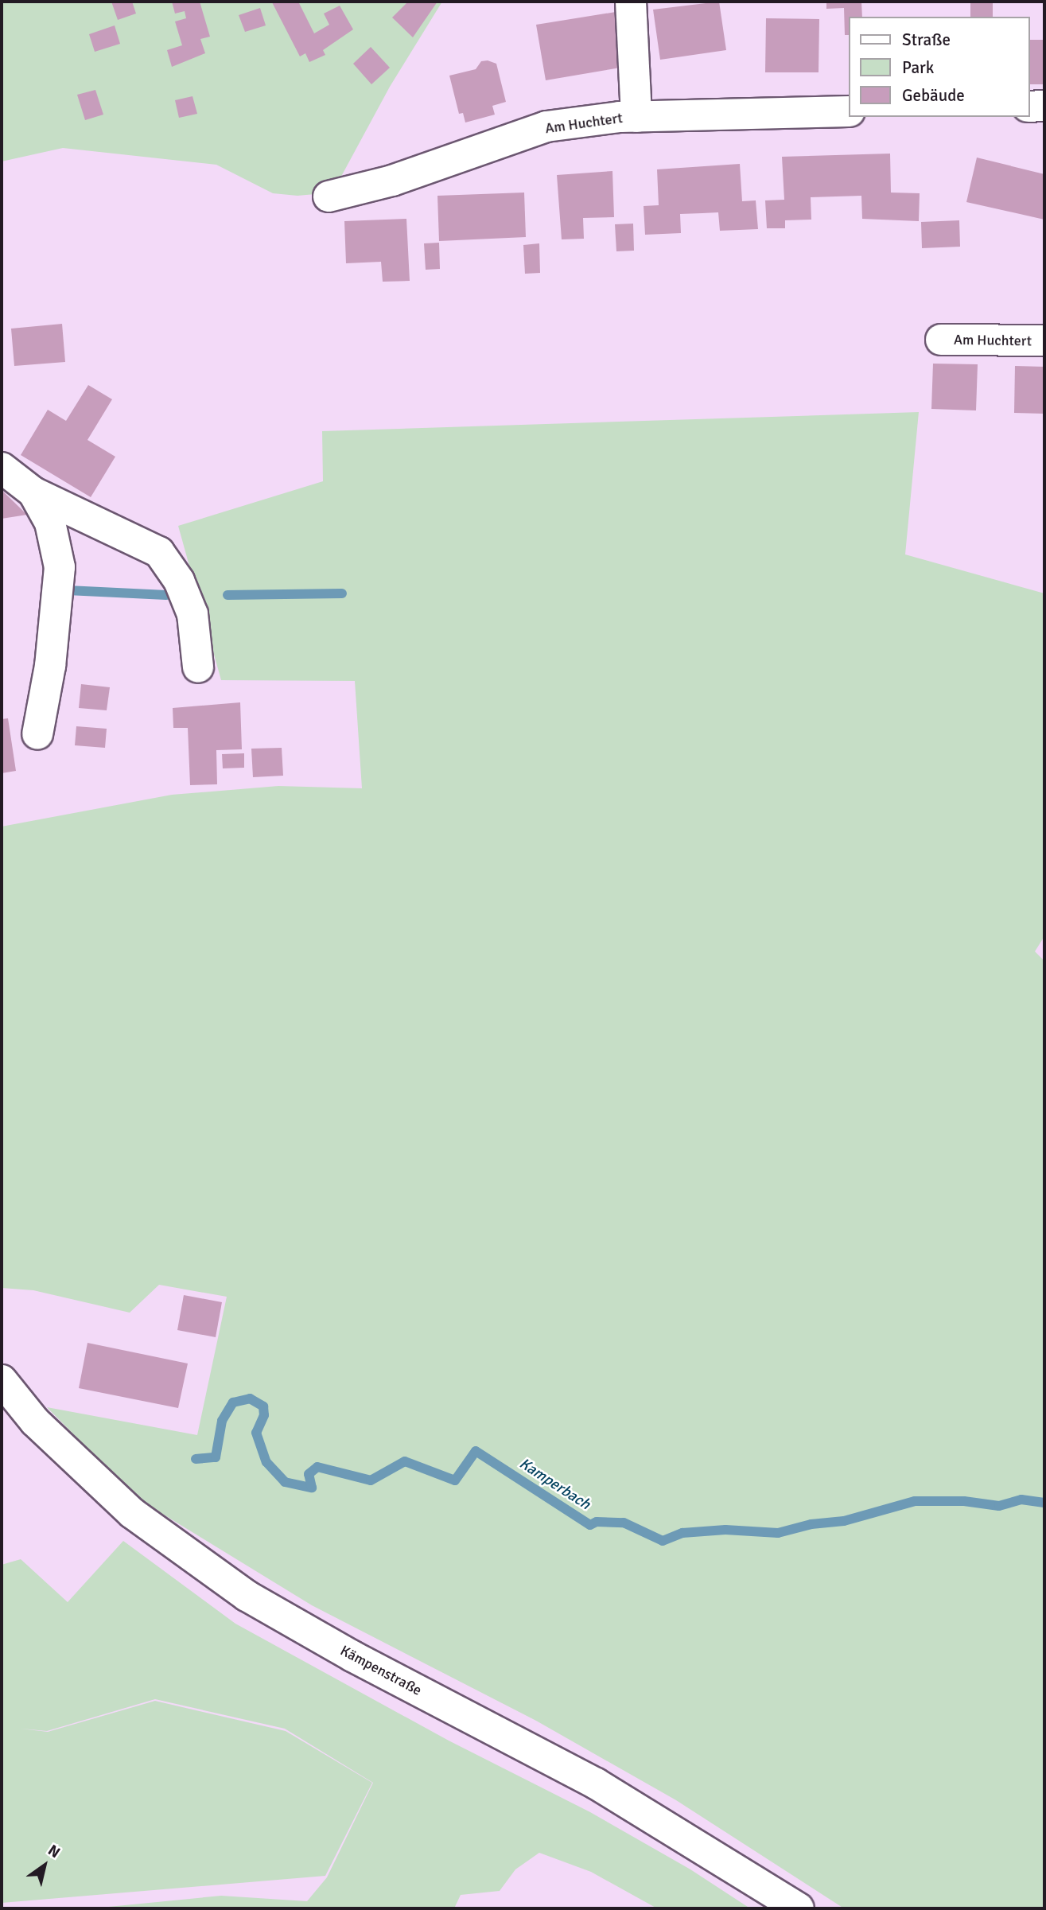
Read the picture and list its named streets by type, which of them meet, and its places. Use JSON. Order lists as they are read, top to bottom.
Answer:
{
  "streets": {
    "street": ["Am Huchtert", "Kämpenstraße"]
  },
  "water": ["Kamperbach"],
  "legend": ["Straße", "Park", "Gebäude"],
  "north": "top right"
}
